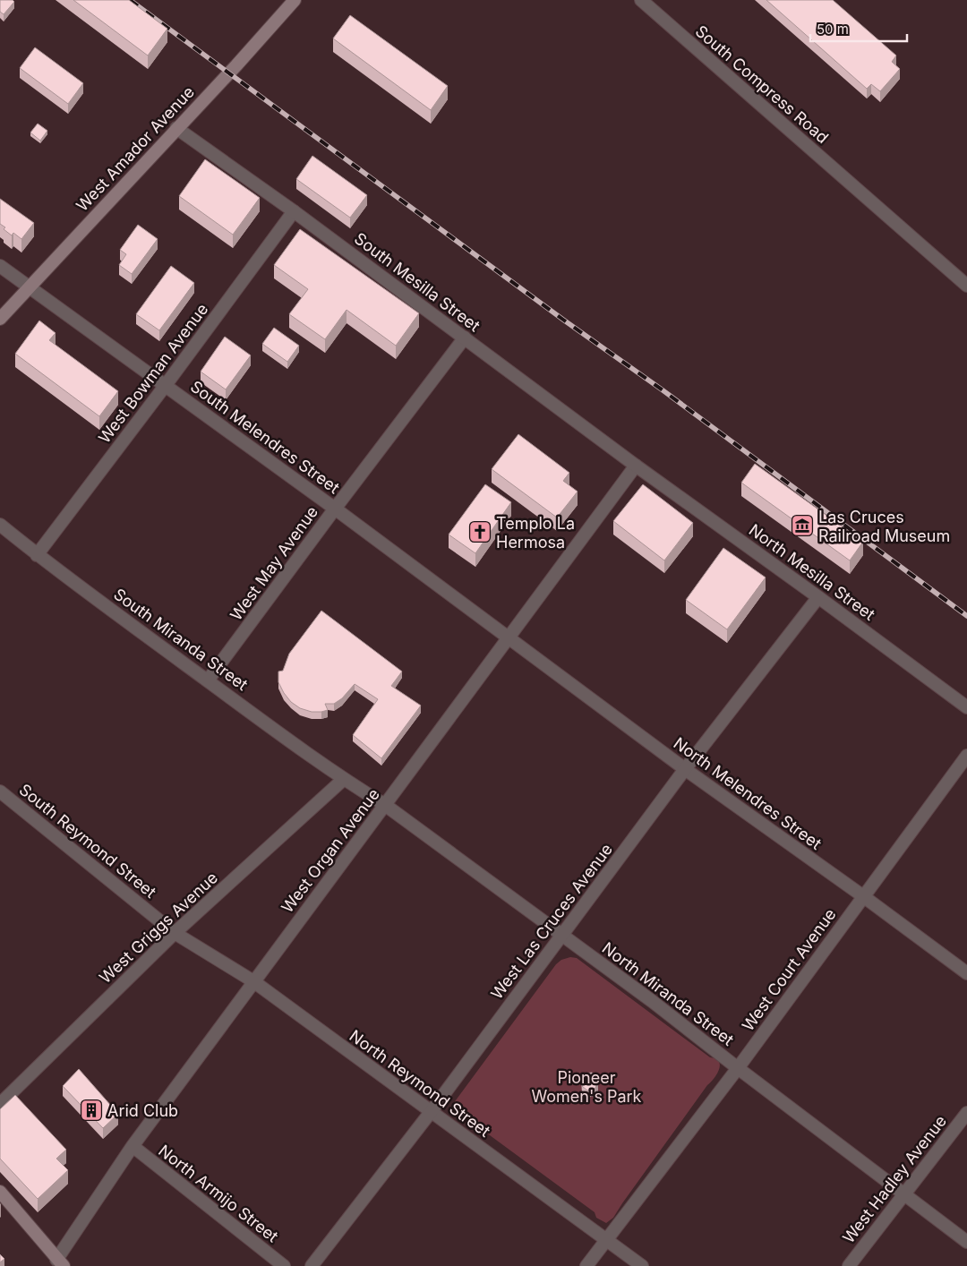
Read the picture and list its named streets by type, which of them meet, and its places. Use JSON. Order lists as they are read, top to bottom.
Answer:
{
  "streets": {
    "main road": ["West Amador Avenue"],
    "street": [
      "South Compress Road",
      "South Mesilla Street",
      "West Bowman Avenue",
      "South Melendres Street",
      "West May Avenue",
      "North Mesilla Street",
      "South Miranda Street",
      "North Melendres Street",
      "South Reymond Street",
      "West Organ Avenue",
      "West Las Cruces Avenue",
      "West Griggs Avenue",
      "West Court Avenue",
      "North Miranda Street",
      "North Reymond Street",
      "West Hadley Avenue",
      "North Armijo Street"
    ]
  },
  "crossings": [
    ["West Amador Avenue", "South Mesilla Street"],
    ["West Amador Avenue", "South Melendres Street"],
    ["South Mesilla Street", "West Bowman Avenue"],
    ["South Mesilla Street", "West May Avenue"],
    ["South Mesilla Street", "North Mesilla Street"],
    ["South Mesilla Street", "West Organ Avenue"],
    ["West Bowman Avenue", "South Melendres Street"],
    ["West Bowman Avenue", "South Miranda Street"],
    ["South Melendres Street", "West May Avenue"],
    ["South Melendres Street", "North Melendres Street"],
    ["South Melendres Street", "West Organ Avenue"],
    ["West May Avenue", "South Miranda Street"],
    ["North Mesilla Street", "West Organ Avenue"],
    ["North Mesilla Street", "West Las Cruces Avenue"],
    ["South Miranda Street", "West Griggs Avenue"],
    ["South Miranda Street", "North Miranda Street"],
    ["North Melendres Street", "West Organ Avenue"],
    ["North Melendres Street", "West Las Cruces Avenue"],
    ["North Melendres Street", "West Court Avenue"],
    ["South Reymond Street", "West Griggs Avenue"],
    ["South Reymond Street", "North Reymond Street"],
    ["West Organ Avenue", "North Miranda Street"],
    ["West Organ Avenue", "North Reymond Street"],
    ["West Organ Avenue", "North Armijo Street"],
    ["West Las Cruces Avenue", "North Miranda Street"],
    ["West Las Cruces Avenue", "North Reymond Street"],
    ["West Griggs Avenue", "North Miranda Street"],
    ["West Griggs Avenue", "North Reymond Street"],
    ["West Court Avenue", "North Miranda Street"],
    ["West Court Avenue", "North Reymond Street"],
    ["North Miranda Street", "West Hadley Avenue"]
  ],
  "parks": ["Pioneer Women's Park"],
  "places": {
    "museum": ["Las Cruces Railroad Museum"],
    "church": ["Templo La Hermosa"],
    "building": ["Arid Club"]
  },
  "scale_bar": "50 m"
}
